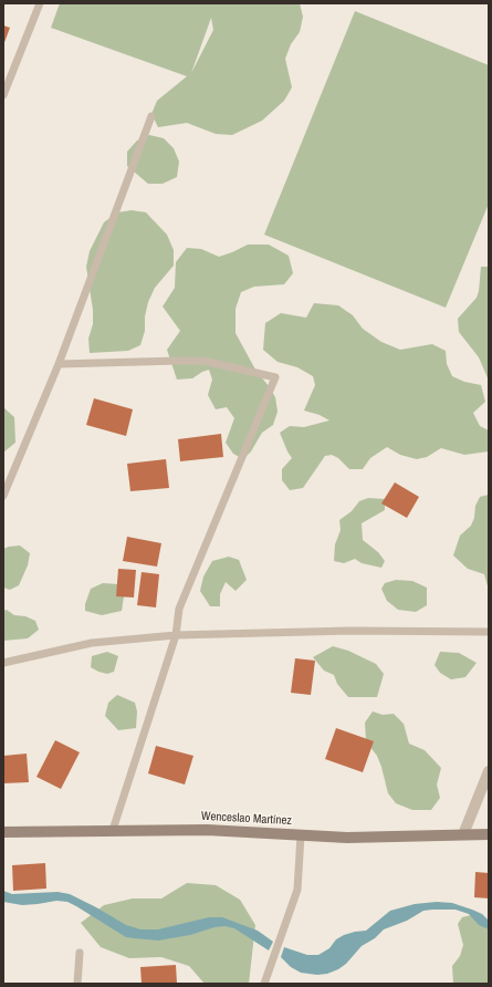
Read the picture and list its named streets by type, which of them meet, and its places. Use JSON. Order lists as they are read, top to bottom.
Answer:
{
  "streets": {
    "main road": ["Wenceslao Martínez"]
  }
}
